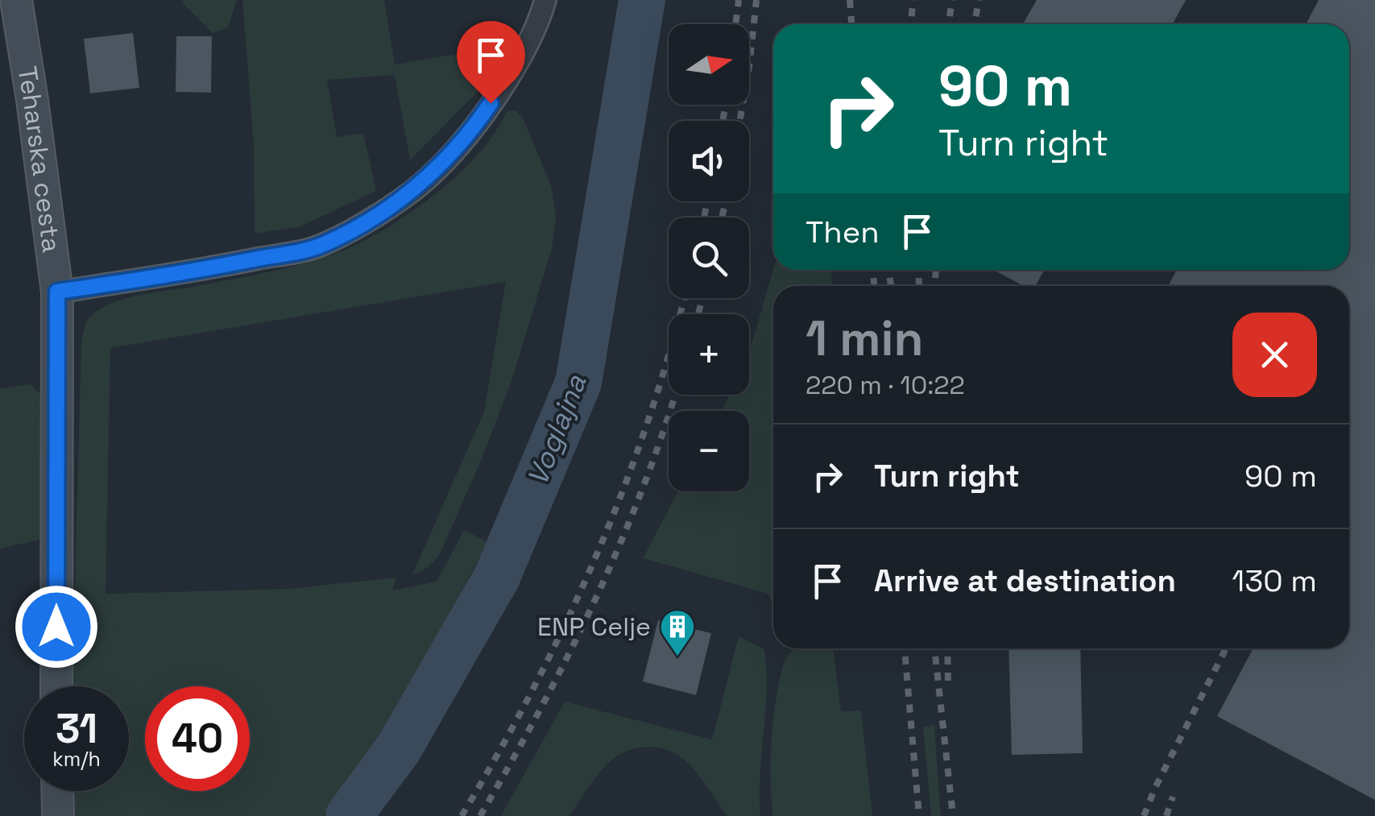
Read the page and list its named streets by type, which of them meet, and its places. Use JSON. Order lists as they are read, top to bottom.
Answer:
{
  "streets": {
    "street": ["Teharska cesta"]
  },
  "water": ["Voglajna"],
  "places": {
    "building": ["ENP Celje"]
  },
  "north": "right",
  "page": {
    "map_buttons": ["+", "−"],
    "turn": ["90 m", "Turn right"],
    "then": "Then",
    "heading": ["1 min", "220 m · 10:22"],
    "list": [
      {
        "name": "Turn right",
        "value": "90 m"
      },
      {
        "name": "Arrive at destination",
        "value": "130 m"
      }
    ],
    "speed": "31 km/h",
    "limit": "40"
  }
}
